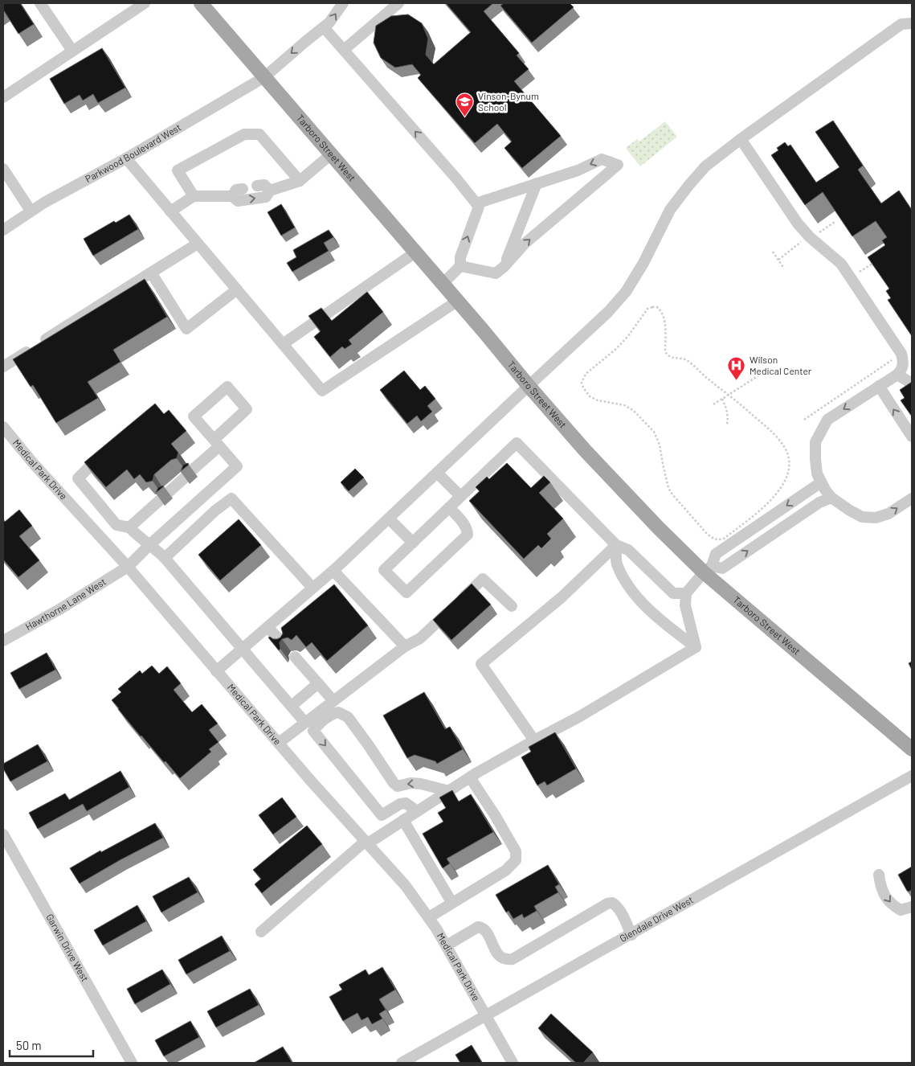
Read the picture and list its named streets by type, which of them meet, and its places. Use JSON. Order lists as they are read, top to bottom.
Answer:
{
  "streets": {
    "main road": ["Tarboro Street West"],
    "street": [
      "Parkwood Boulevard West",
      "Medical Park Drive",
      "Hawthorne Lane West",
      "Glendale Drive West",
      "Garwin Drive West"
    ]
  },
  "crossings": [
    ["Tarboro Street West", "Parkwood Boulevard West"],
    ["Medical Park Drive", "Hawthorne Lane West"],
    ["Medical Park Drive", "Glendale Drive West"]
  ],
  "places": {
    "school or university": ["Vinson-Bynum School"],
    "hospital": ["Wilson Medical Center"]
  },
  "scale_bar": "50 m"
}
